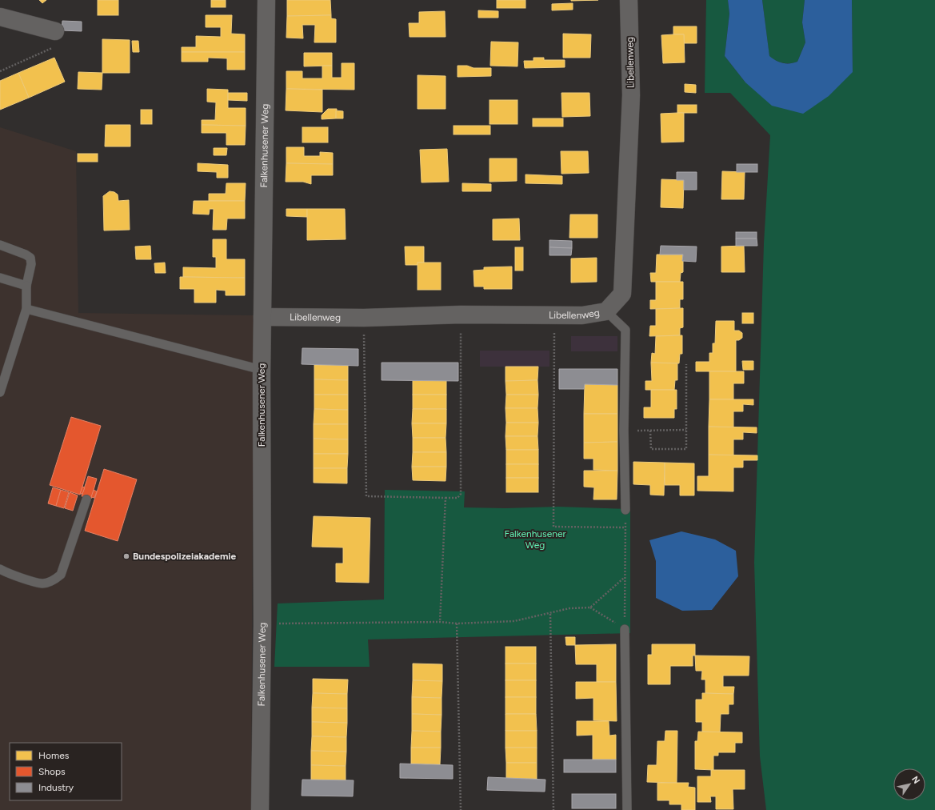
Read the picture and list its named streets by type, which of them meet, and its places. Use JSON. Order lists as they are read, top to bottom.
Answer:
{
  "streets": {
    "street": ["Libellenweg", "Falkenhusener Weg"]
  },
  "crossings": [
    ["Libellenweg", "Falkenhusener Weg"]
  ],
  "parks": ["Falkenhusener Weg"],
  "places": ["Bundespolizeiakademie"],
  "legend": ["Homes", "Shops", "Industry"],
  "north": "top right"
}
